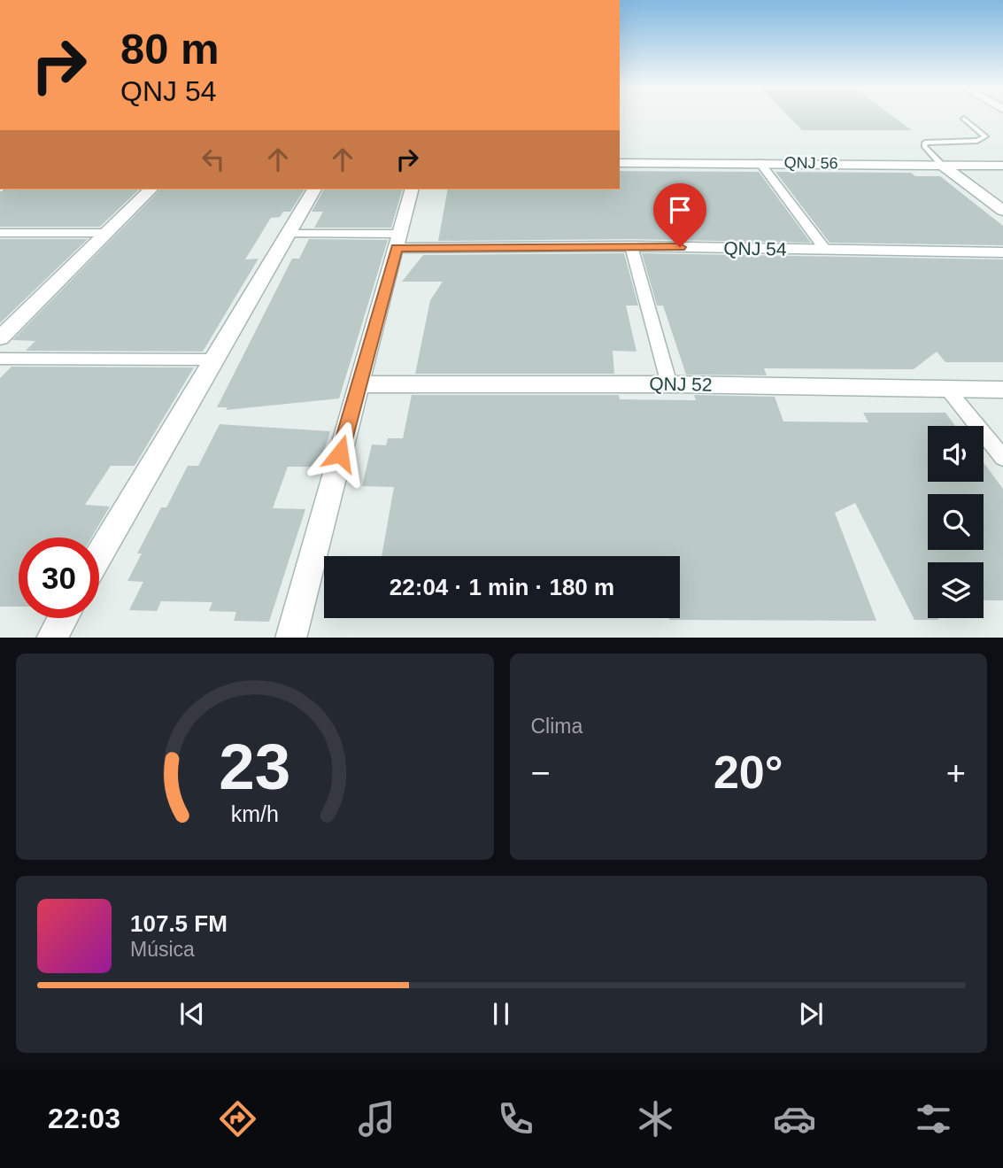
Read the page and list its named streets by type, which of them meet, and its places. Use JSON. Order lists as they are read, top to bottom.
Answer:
{
  "streets": {
    "street": ["QNJ 56", "QNJ 54", "QNJ 52"]
  },
  "page": {
    "turn": ["80 m", "QNJ 54"],
    "limit": "30",
    "trip": "22:04 · 1 min · 180 m",
    "tile": "Clima",
    "heat": ["−", "20°", "+"],
    "song": ["107.5 FM", "Música"],
    "tabs": "22:03",
    "gauge": ["23", "km/h"]
  }
}
